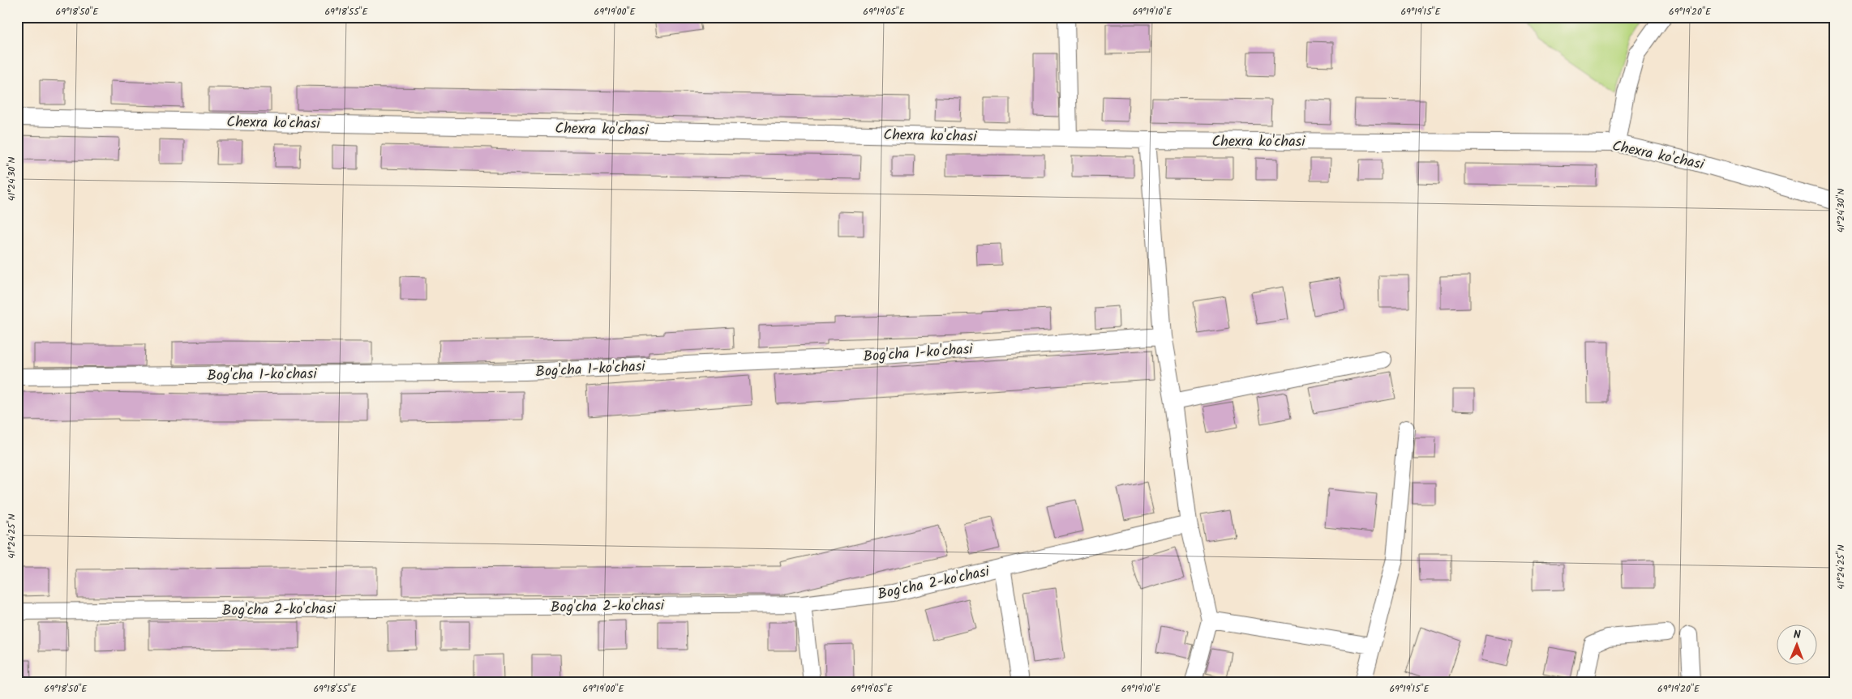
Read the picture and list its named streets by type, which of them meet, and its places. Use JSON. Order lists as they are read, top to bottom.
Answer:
{
  "streets": {
    "street": ["Chexra ko'chasi", "Bog'cha 1-ko'chasi", "Bog'cha 2-ko'chasi"]
  },
  "north": "top",
  "coordinates": [
    "69°18'50\"E",
    "69°18'55\"E",
    "69°19'00\"E",
    "69°19'05\"E",
    "69°19'10\"E",
    "69°19'15\"E",
    "69°19'20\"E",
    "41°24'30\"N",
    "41°24'25\"N"
  ]
}
